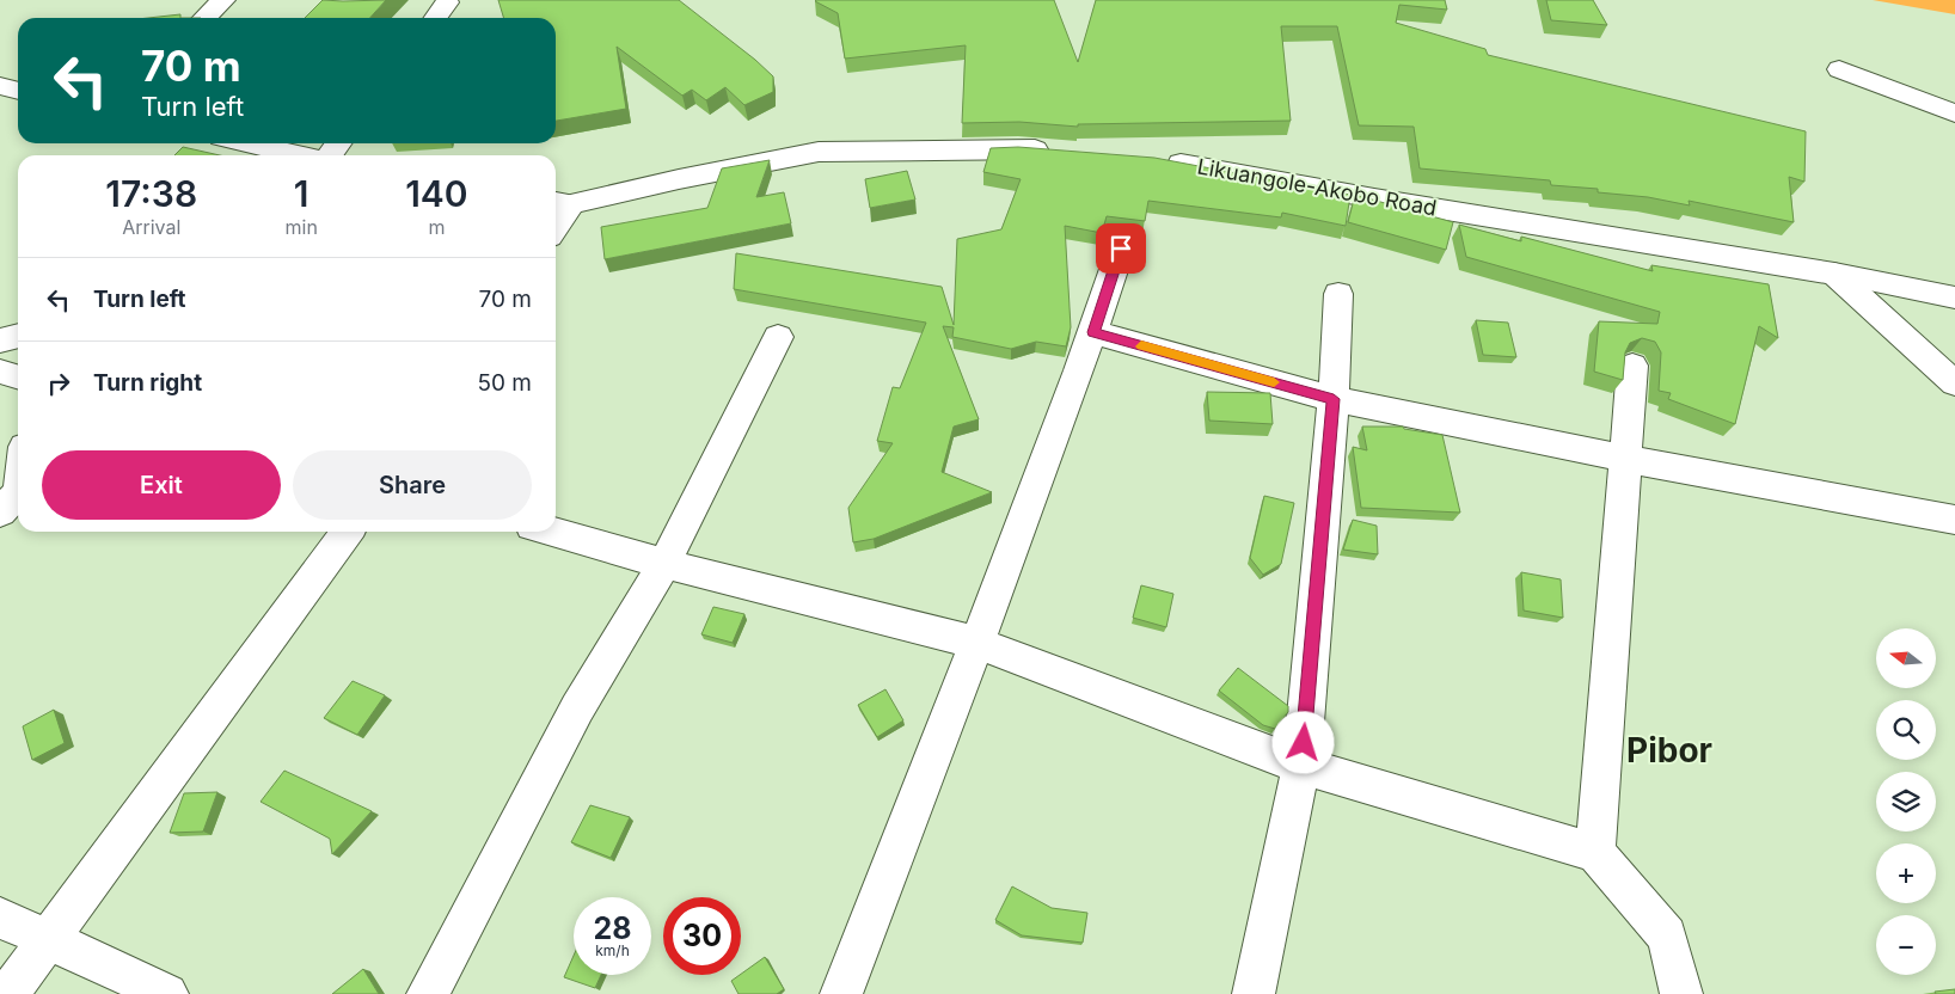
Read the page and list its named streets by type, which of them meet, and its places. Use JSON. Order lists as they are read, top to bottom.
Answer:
{
  "streets": {
    "street": ["Likuangole-Akobo Road"]
  },
  "districts": ["Pibor"],
  "north": "left",
  "page": {
    "turn": ["70 m", "Turn left"],
    "eta": [
      "17:38",
      "Arrival",
      "1",
      "min",
      "140",
      "m"
    ],
    "list": [
      {
        "name": "Turn left",
        "value": "70 m"
      },
      {
        "name": "Turn right",
        "value": "50 m"
      }
    ],
    "buttons": ["Exit", "Share"],
    "map_buttons": ["+", "−"],
    "speed": "28 km/h",
    "limit": "30"
  }
}
